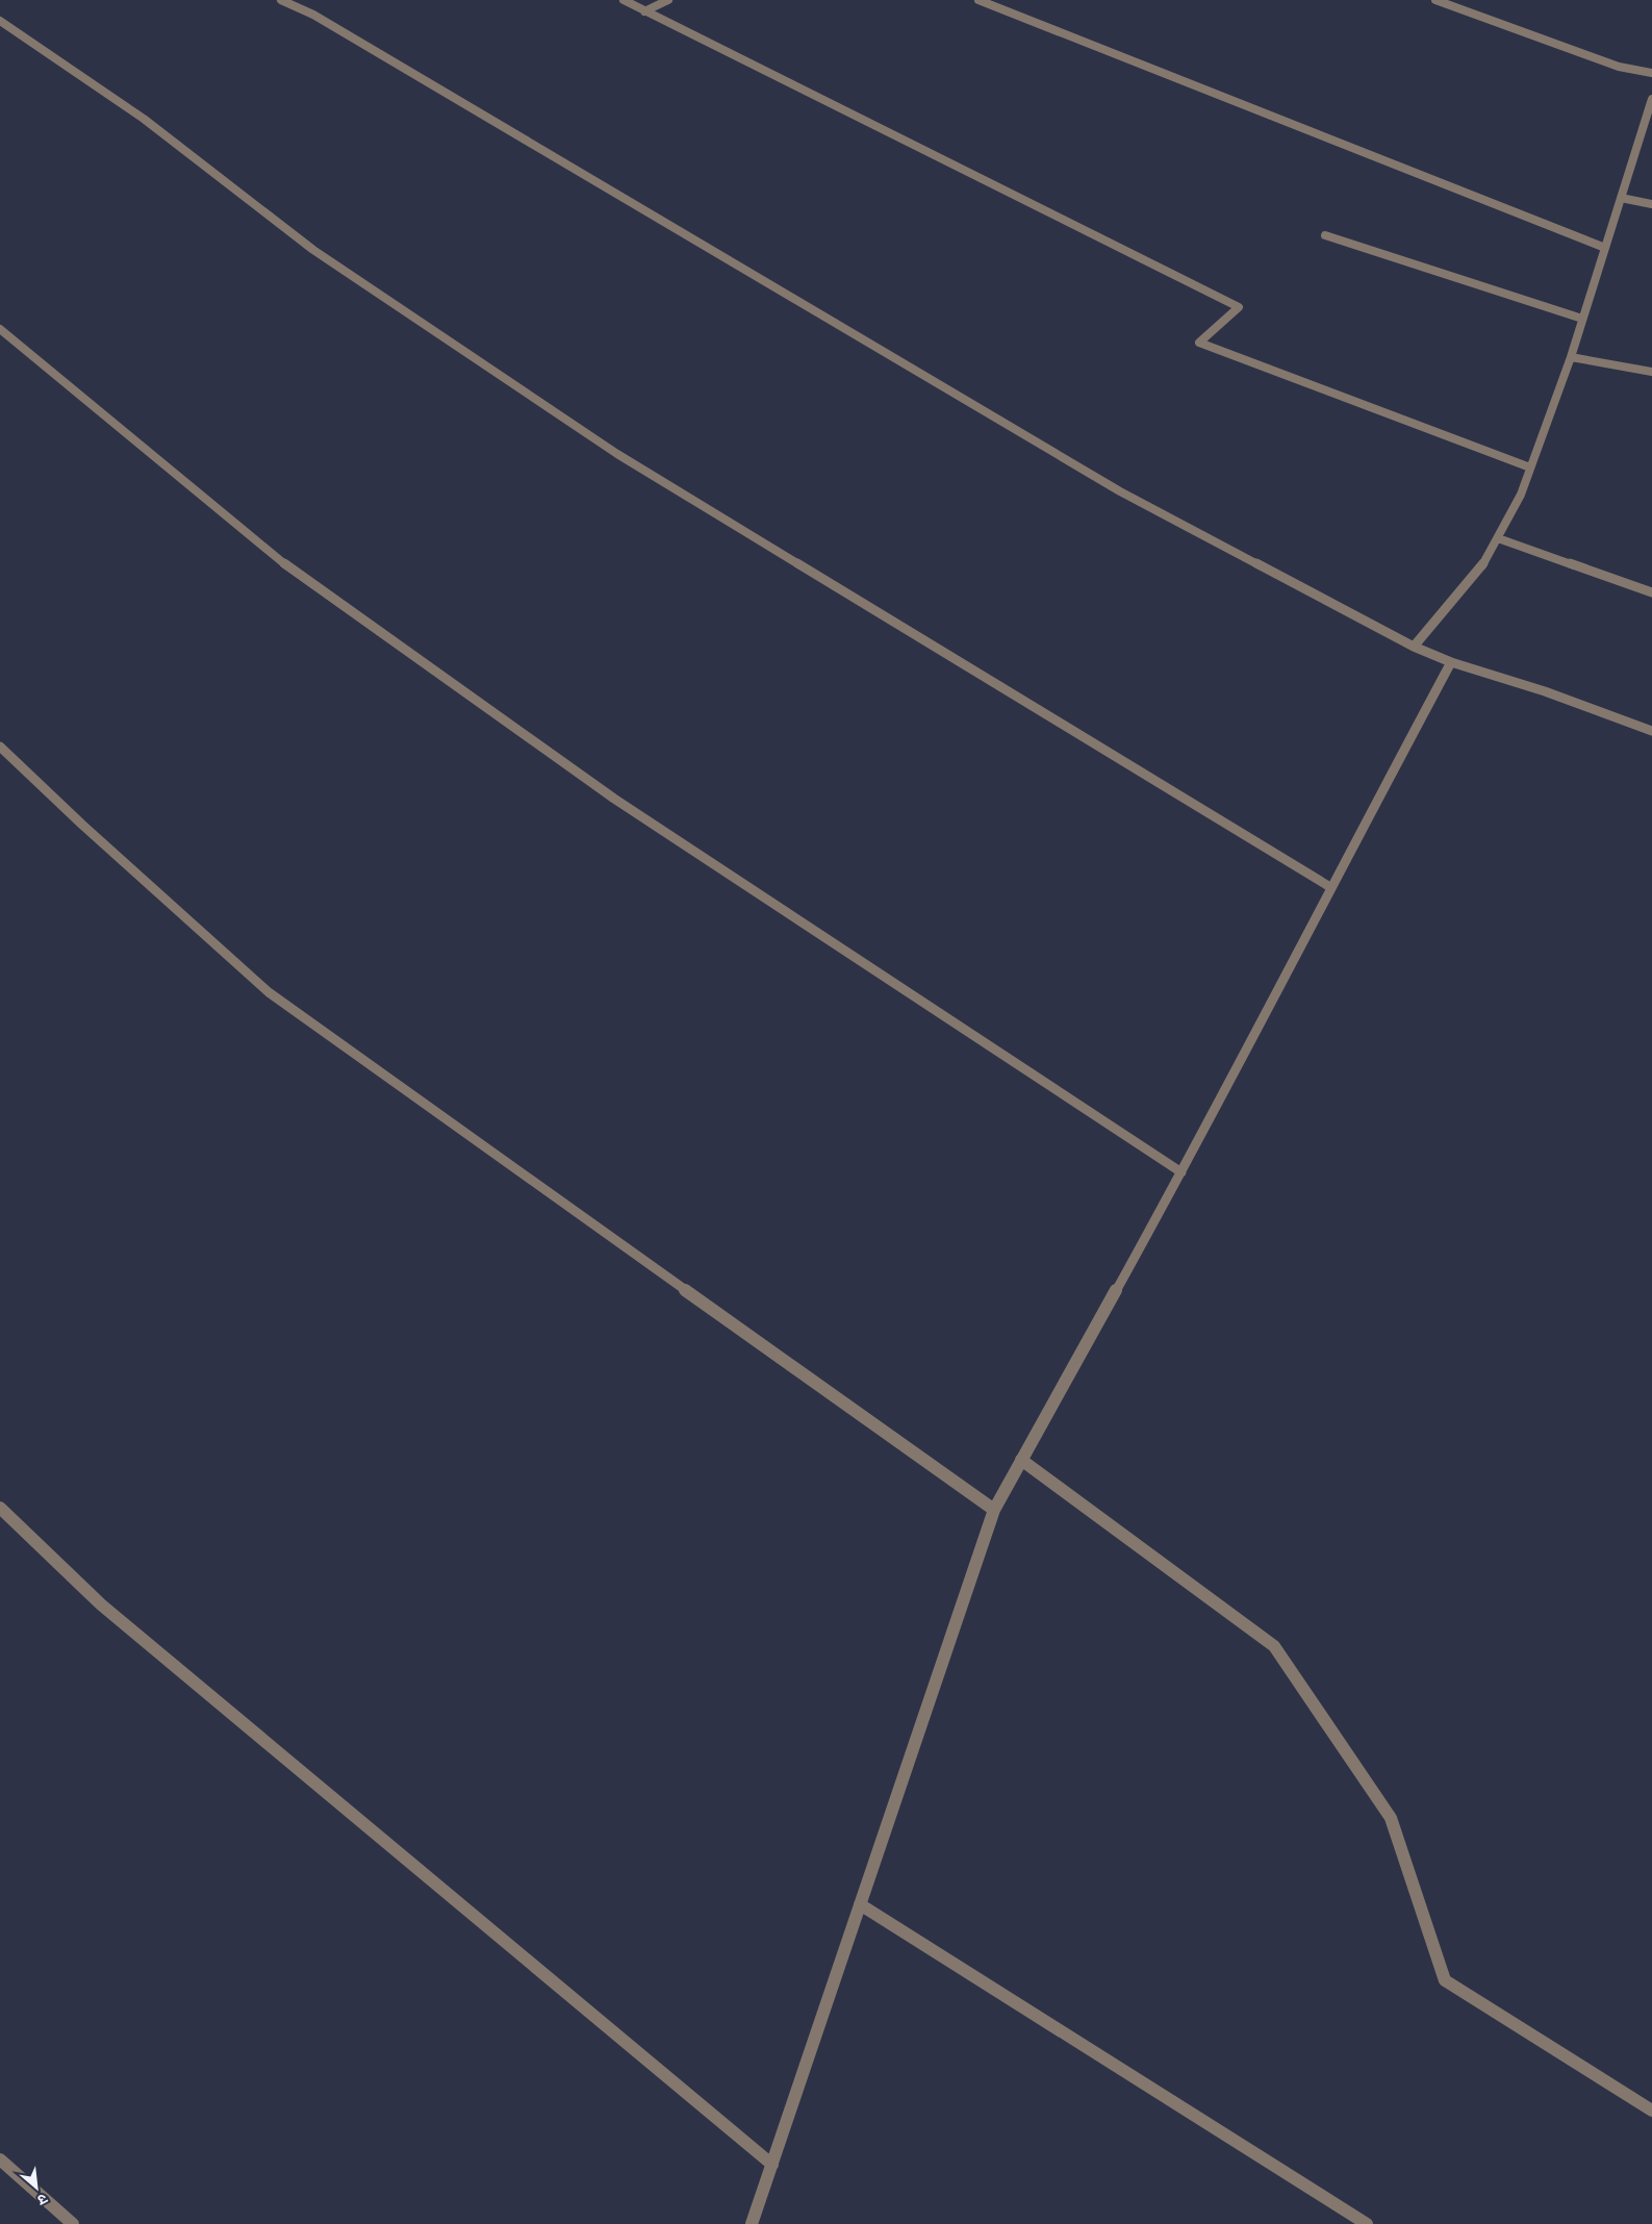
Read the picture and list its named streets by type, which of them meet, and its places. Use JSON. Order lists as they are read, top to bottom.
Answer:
{
  "north": "bottom right"
}
